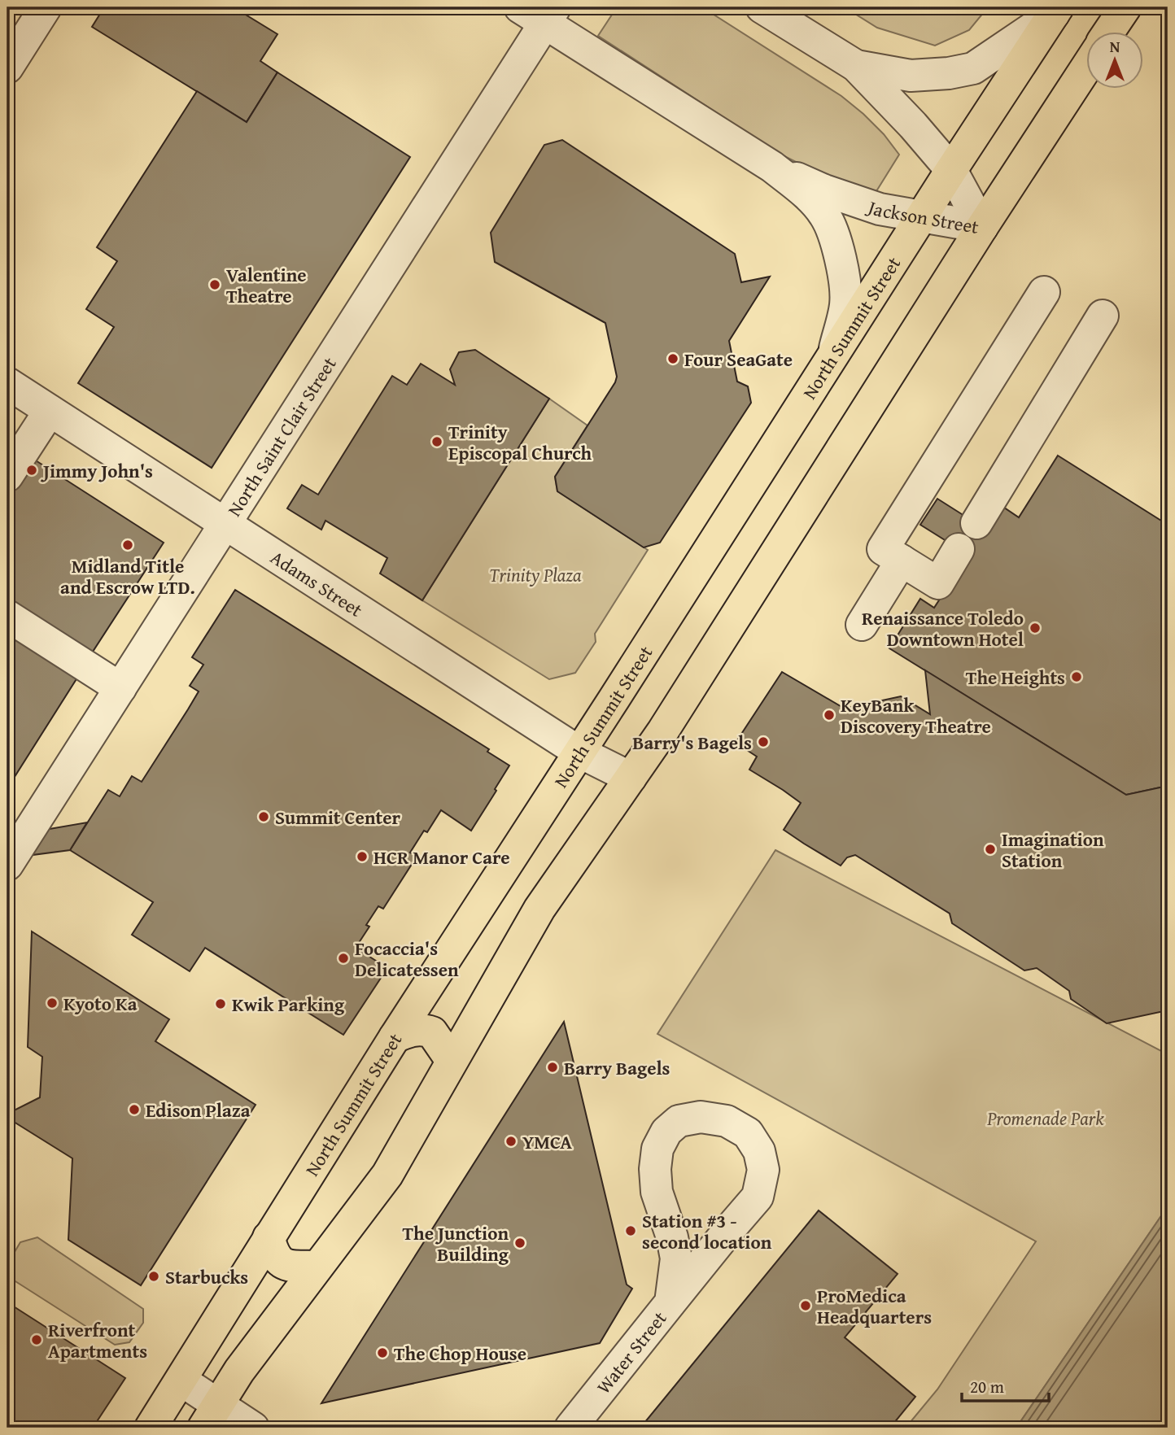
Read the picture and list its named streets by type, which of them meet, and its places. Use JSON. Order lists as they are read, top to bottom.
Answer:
{
  "streets": {
    "main road": ["North Summit Street"],
    "street": [
      "Jackson Street",
      "North Saint Clair Street",
      "Adams Street",
      "Water Street"
    ]
  },
  "crossings": [
    ["Jackson Street", "North Summit Street"],
    ["Jackson Street", "North Saint Clair Street"],
    ["North Summit Street", "Adams Street"],
    ["North Saint Clair Street", "Adams Street"]
  ],
  "parks": ["Trinity Plaza", "Promenade Park"],
  "places": [
    "Valentine Theatre",
    "Four SeaGate",
    "Trinity Episcopal Church",
    "Jimmy John's",
    "Midland Title and Escrow LTD.",
    "Renaissance Toledo Downtown Hotel",
    "The Heights",
    "KeyBank Discovery Theatre",
    "Barry's Bagels",
    "Summit Center",
    "Imagination Station",
    "HCR Manor Care",
    "Focaccia's Delicatessen",
    "Kyoto Ka",
    "Kwik Parking",
    "Barry Bagels",
    "Edison Plaza",
    "YMCA",
    "Station #3 - second location",
    "The Junction Building",
    "Starbucks",
    "ProMedica Headquarters",
    "Riverfront Apartments",
    "The Chop House"
  ],
  "scale_bar": "20 m",
  "north": "top"
}
